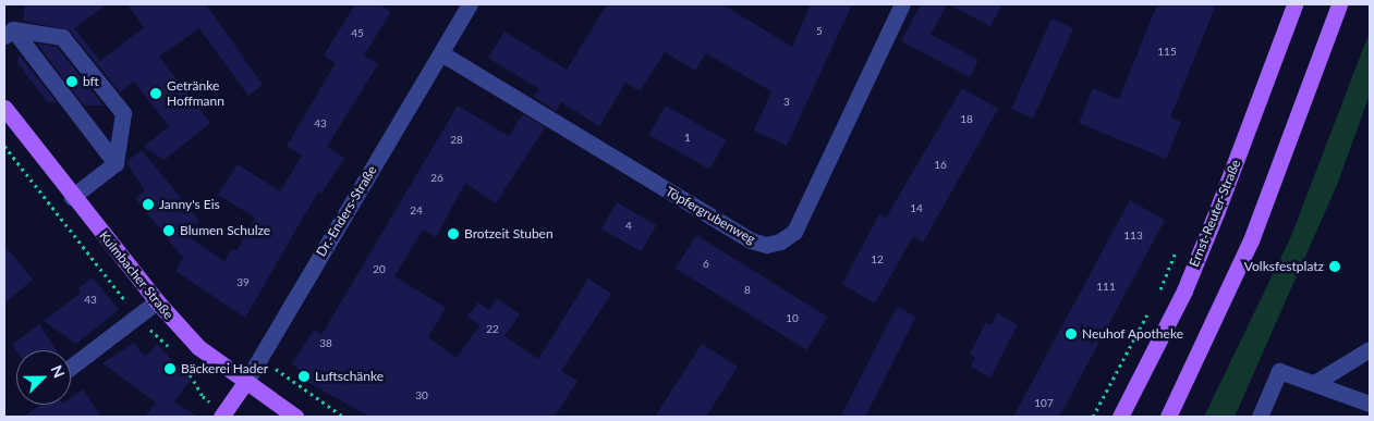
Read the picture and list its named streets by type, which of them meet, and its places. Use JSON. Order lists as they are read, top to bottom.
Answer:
{
  "streets": {
    "main road": ["Dr.-Enders-Straße", "Ernst-Reuter-Straße", "Kulmbacher Straße"],
    "street": ["Töpfergrubenweg"]
  },
  "crossings": [
    ["Dr.-Enders-Straße", "Töpfergrubenweg"],
    ["Dr.-Enders-Straße", "Kulmbacher Straße"]
  ],
  "places": [
    "bft",
    "Getränke Hoffmann",
    "Janny's Eis",
    "Blumen Schulze",
    "Brotzeit Stuben",
    "Volksfestplatz",
    "Neuhof Apotheke",
    "Bäckerei Hader",
    "Luftschänke"
  ],
  "house_numbers": [
    "5",
    "45",
    "115",
    "3",
    "18",
    "43",
    "1",
    "28",
    "16",
    "26",
    "14",
    "24",
    "4",
    "113",
    "12",
    "6",
    "20",
    "39",
    "111",
    "8",
    "43",
    "10",
    "22",
    "38",
    "30",
    "107"
  ],
  "north": "top right"
}
